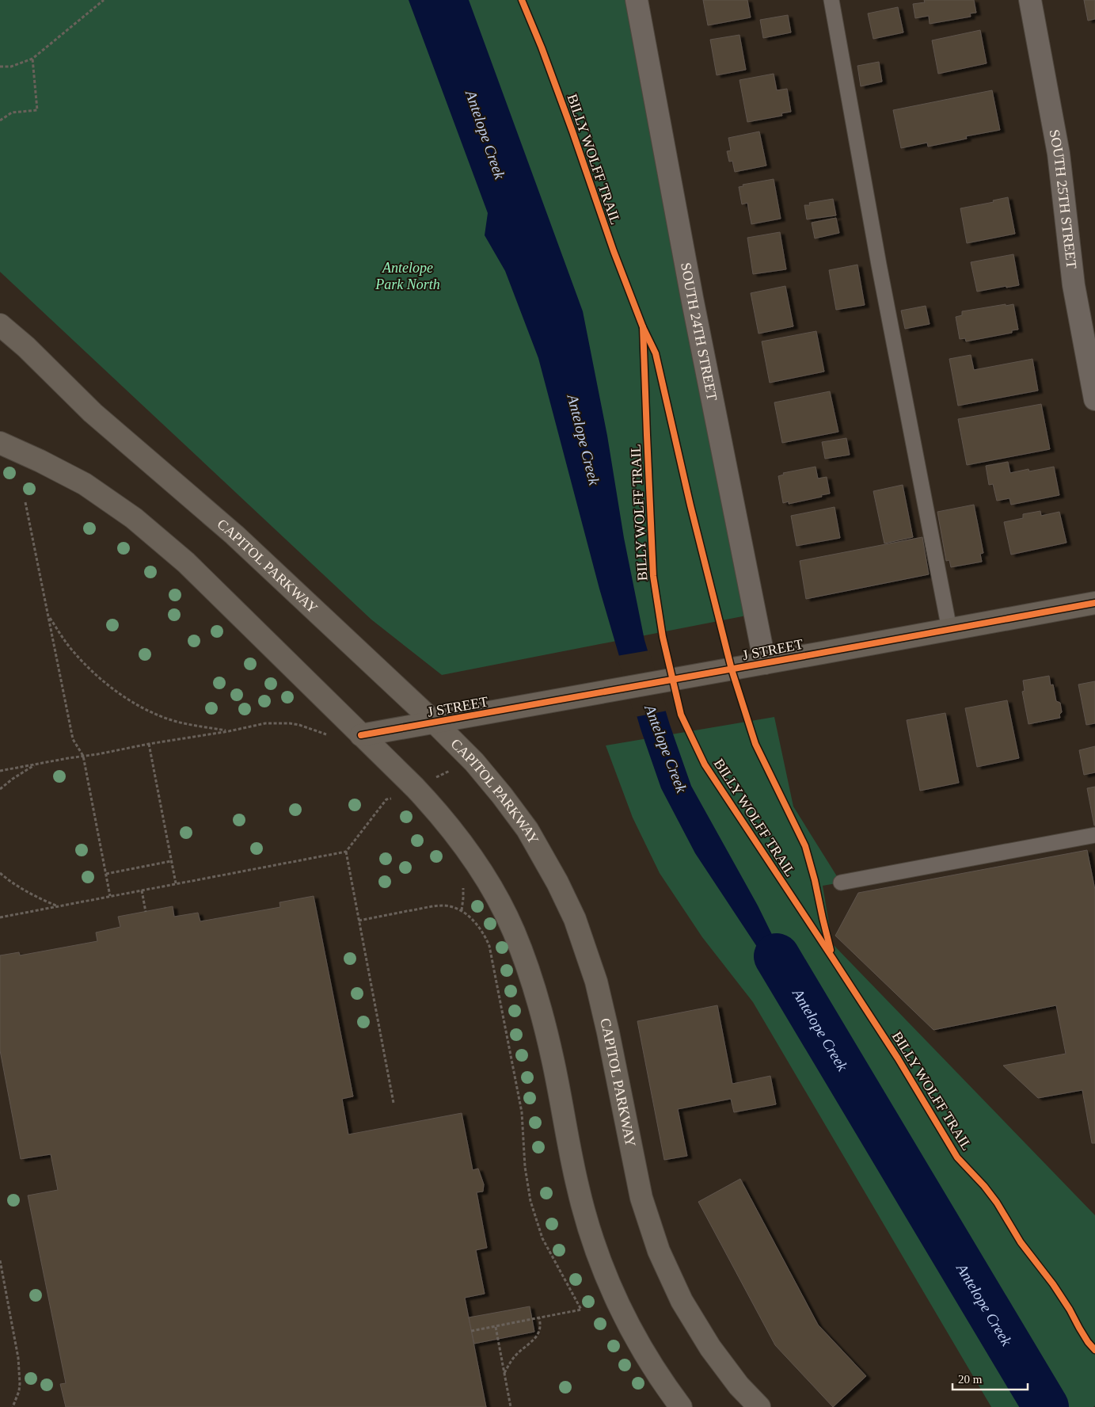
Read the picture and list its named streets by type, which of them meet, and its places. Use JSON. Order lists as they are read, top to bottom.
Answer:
{
  "streets": {
    "main road": ["CAPITOL PARKWAY", "J STREET"],
    "street": ["SOUTH 25TH STREET", "SOUTH 24TH STREET"],
    "cycle path": ["BILLY WOLFF TRAIL"]
  },
  "crossings": [
    ["SOUTH 24TH STREET", "J STREET"],
    ["CAPITOL PARKWAY", "J STREET"]
  ],
  "water": ["Antelope Creek"],
  "parks": ["Antelope Park North"],
  "scale_bar": "20 m"
}
